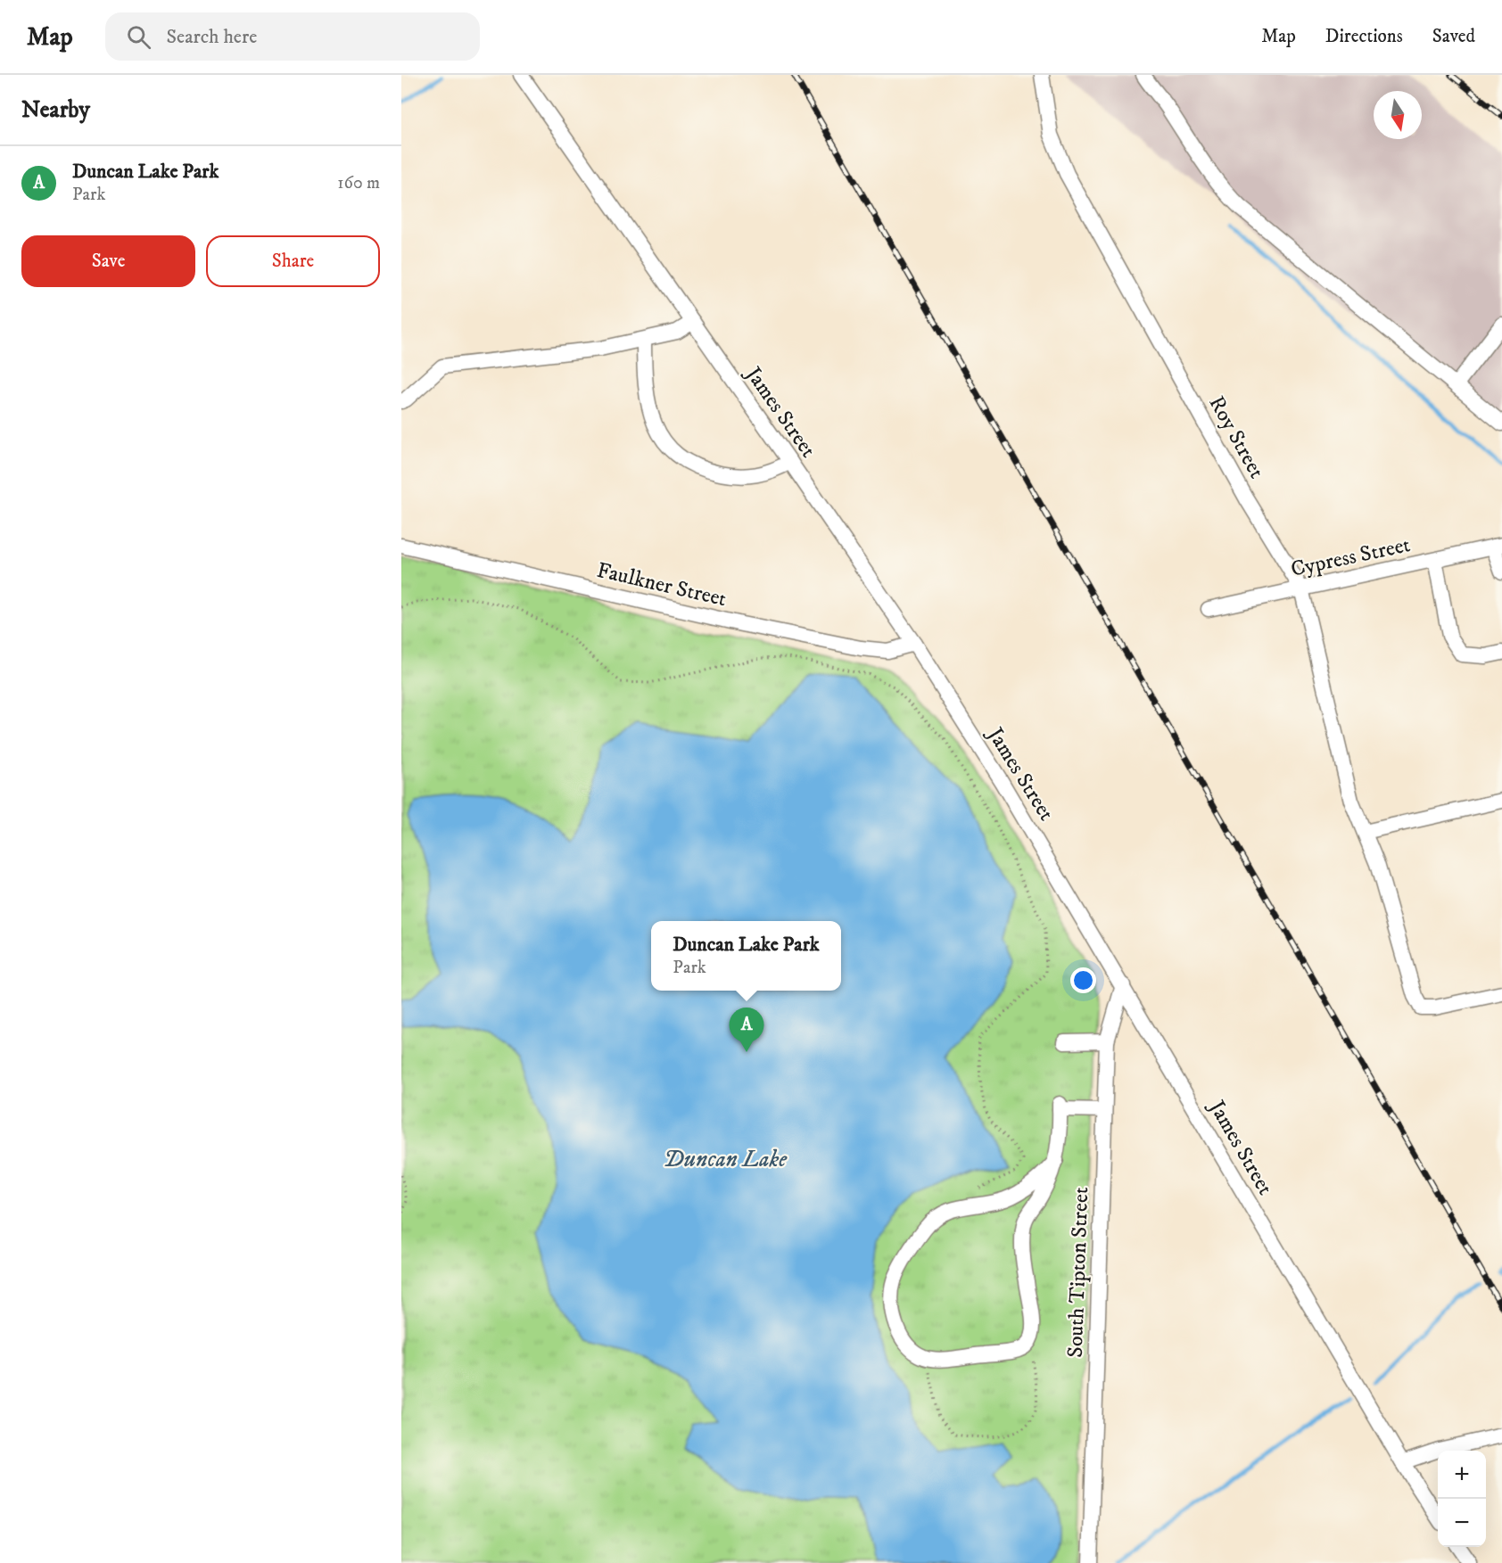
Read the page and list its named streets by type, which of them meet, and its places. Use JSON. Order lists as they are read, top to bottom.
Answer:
{
  "streets": {
    "street": [
      "James Street",
      "Roy Street",
      "Cypress Street",
      "Faulkner Street",
      "South Tipton Street"
    ]
  },
  "crossings": [
    ["James Street", "Faulkner Street"],
    ["James Street", "South Tipton Street"],
    ["Roy Street", "Cypress Street"]
  ],
  "water": ["Duncan Lake"],
  "north": "bottom",
  "page": {
    "header": "Map",
    "search": "Search here",
    "nav": ["Map", "Directions", "Saved"],
    "heading": "Nearby",
    "list": [
      {
        "mark": "A",
        "name": "Duncan Lake Park",
        "note": "Park",
        "value": "160 m"
      }
    ],
    "buttons": ["Save", "Share"],
    "popup": ["Duncan Lake Park", "Park"],
    "pins": "A",
    "map_buttons": ["+", "−"]
  }
}
